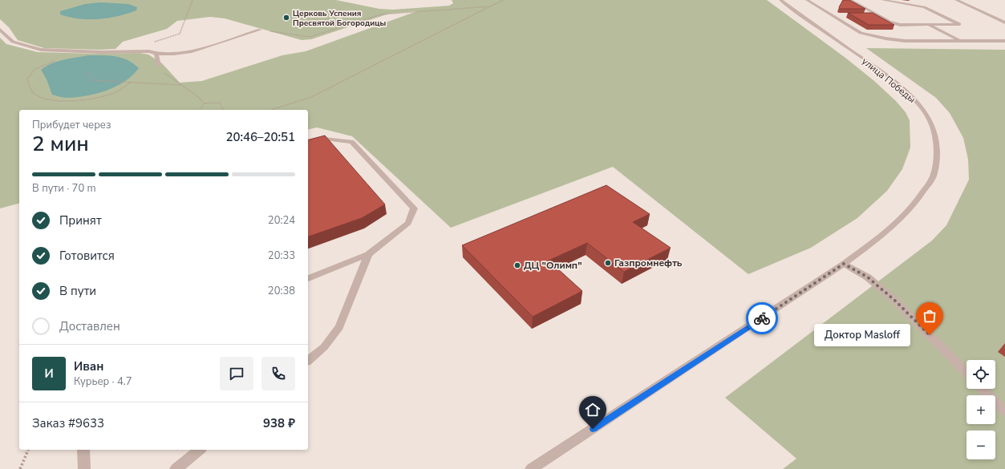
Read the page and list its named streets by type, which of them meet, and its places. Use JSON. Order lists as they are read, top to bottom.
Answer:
{
  "streets": {
    "street": ["улица Победы"]
  },
  "places": [
    "Церковь Успения Пресвятой Богородицы",
    "Газпромнефть",
    "ДЦ \"Олимп\"",
    "Доктор Masloff"
  ],
  "page": {
    "heading": ["2 мин", "Прибудет через", "20:46–20:51"],
    "panel": [
      "Иван",
      "Курьер · 4.7",
      "Заказ #9633",
      "938 ₽"
    ],
    "bar": "В пути · 70 m",
    "list": [
      ["Принят", "20:24"],
      ["Готовится", "20:33"],
      ["В пути", "20:38"],
      "Доставлен"
    ],
    "bubble": "Доктор Masloff",
    "round": "И",
    "map_buttons": ["+", "−"]
  }
}
